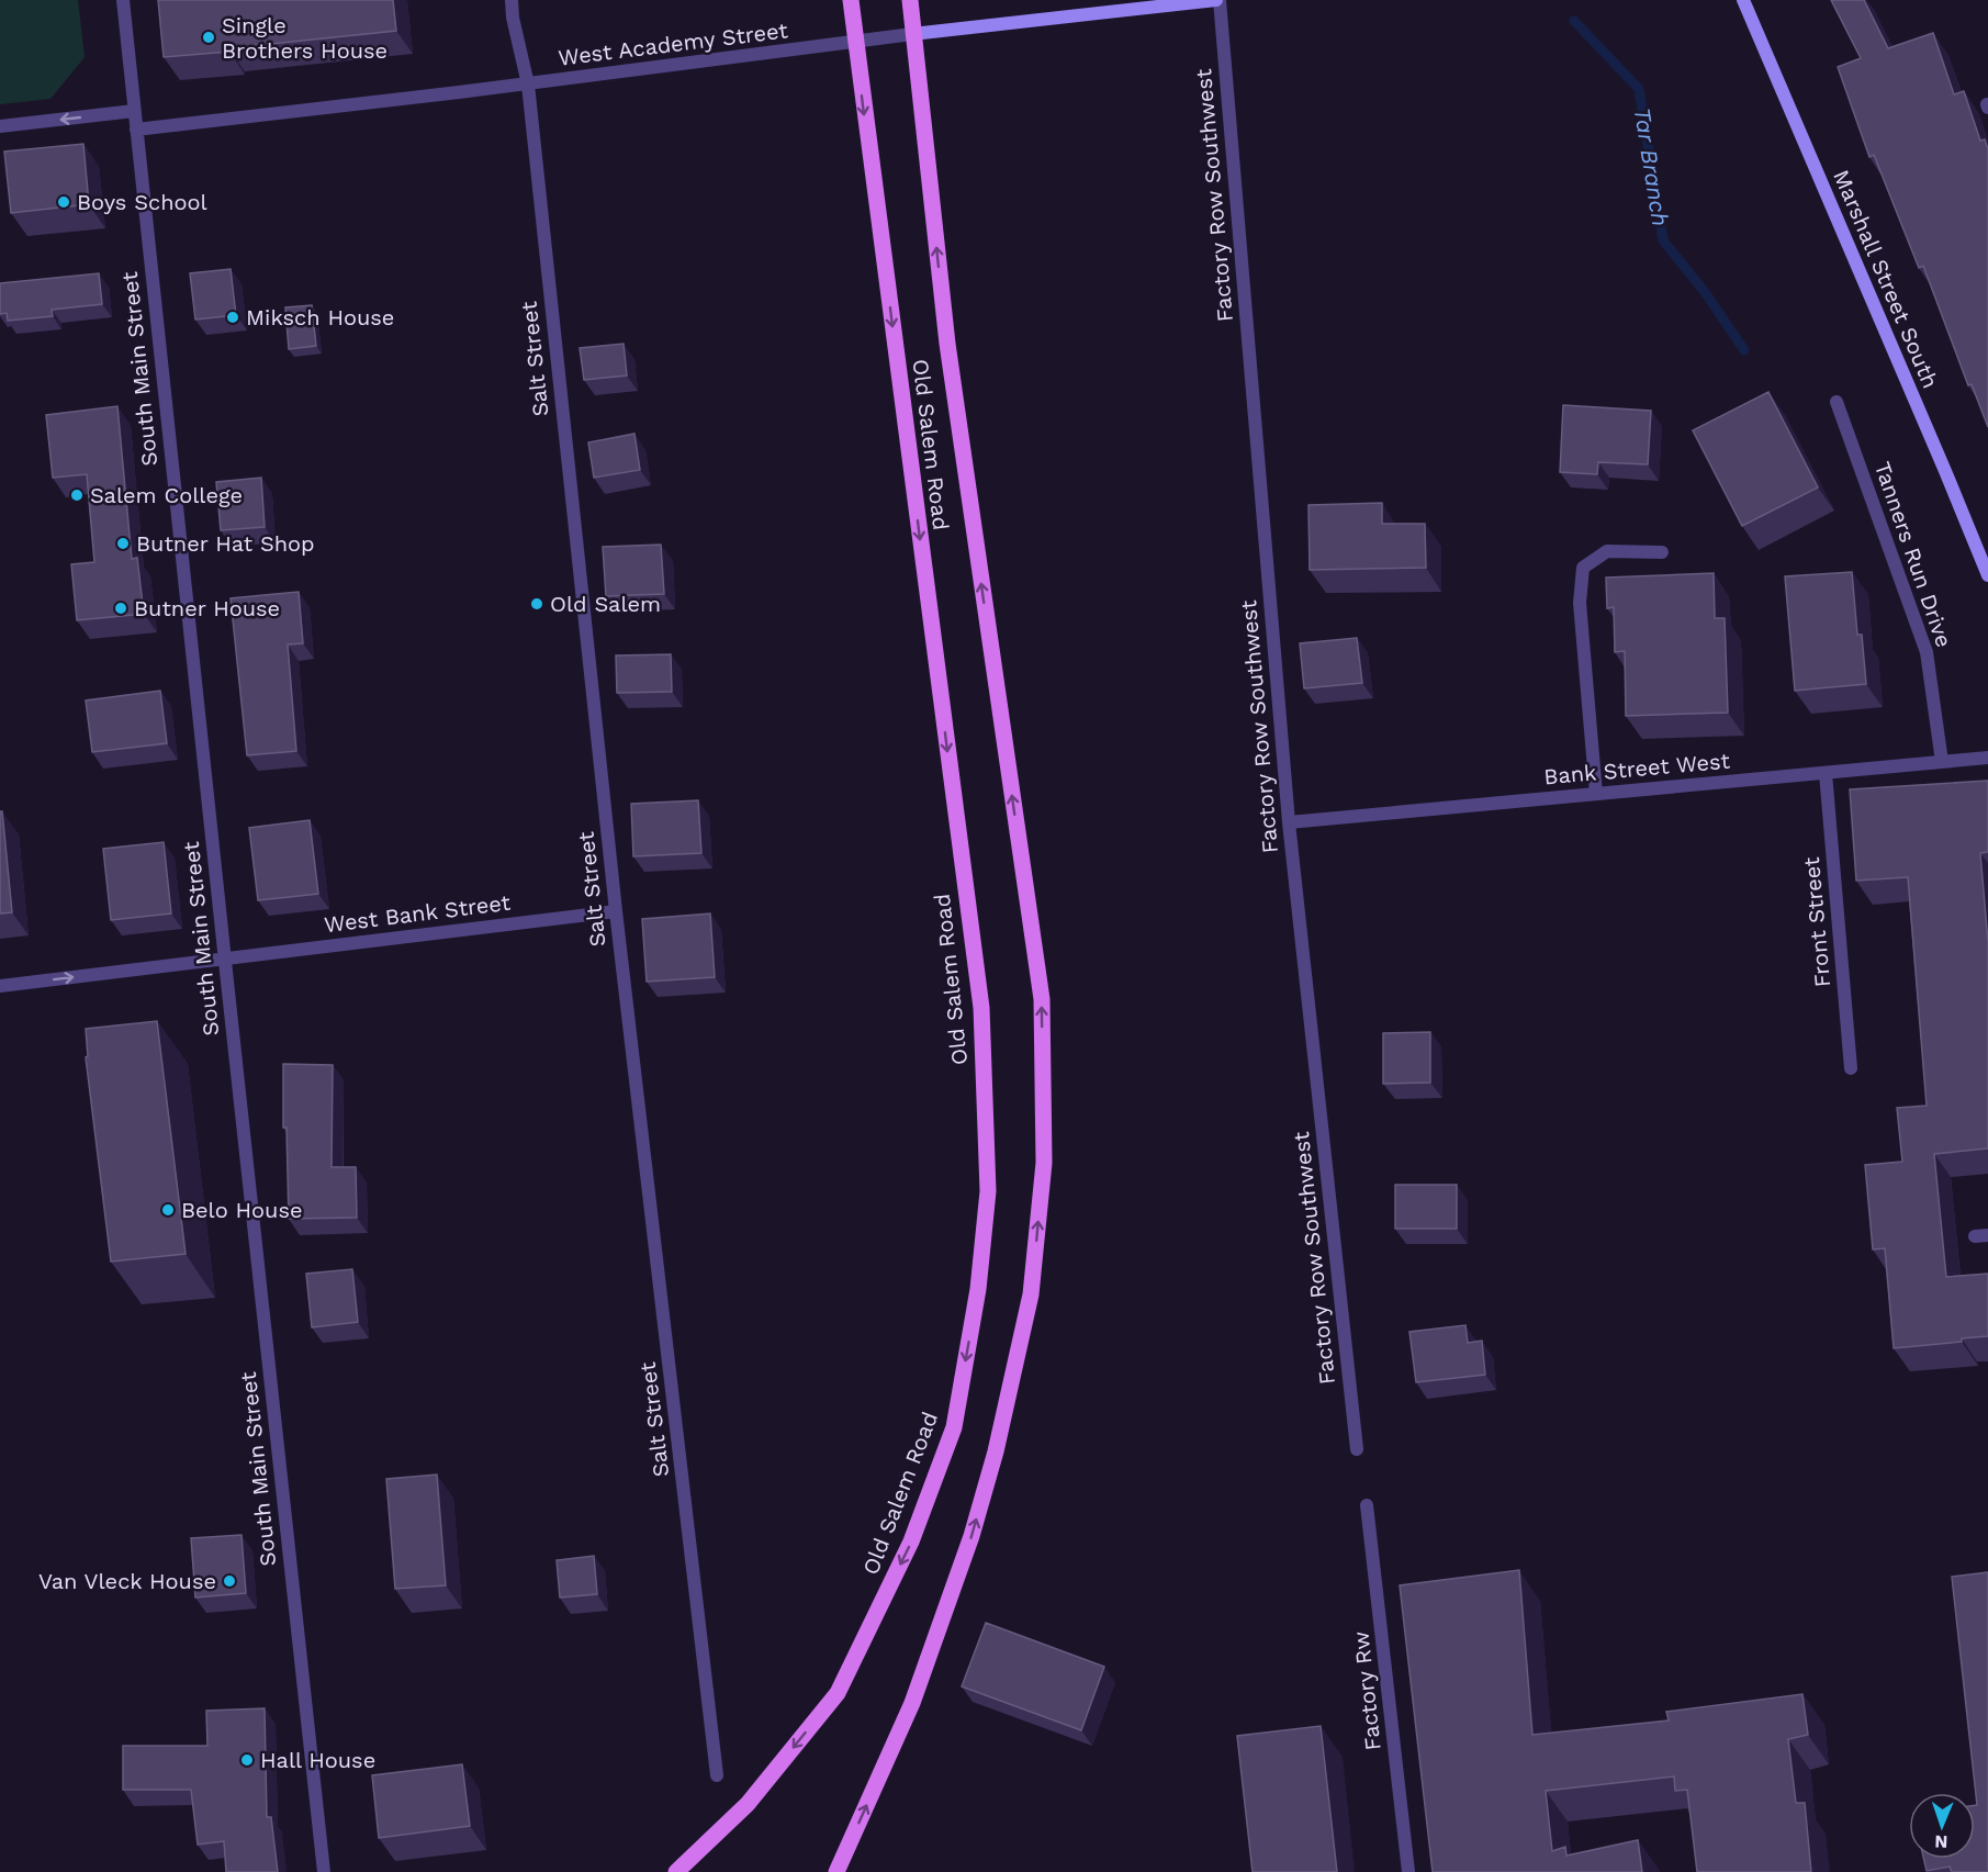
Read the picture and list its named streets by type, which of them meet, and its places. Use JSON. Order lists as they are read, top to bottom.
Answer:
{
  "streets": {
    "main road": ["West Academy Street", "Marshall Street South", "Old Salem Road"],
    "street": [
      "Factory Row Southwest",
      "Salt Street",
      "South Main Street",
      "Tanners Run Drive",
      "Bank Street West",
      "West Bank Street",
      "Front Street",
      "Factory Rw"
    ]
  },
  "crossings": [
    ["West Academy Street", "Factory Row Southwest"],
    ["West Academy Street", "Salt Street"],
    ["West Academy Street", "South Main Street"],
    ["West Academy Street", "Old Salem Road"],
    ["Factory Row Southwest", "Bank Street West"],
    ["Salt Street", "West Bank Street"],
    ["South Main Street", "West Bank Street"],
    ["Tanners Run Drive", "Bank Street West"],
    ["Bank Street West", "Front Street"]
  ],
  "one_way": ["West Bank Street"],
  "water": ["Tar Branch"],
  "places": [
    "Single Brothers House",
    "Boys School",
    "Miksch House",
    "Salem College",
    "Butner Hat Shop",
    "Old Salem",
    "Butner House",
    "Belo House",
    "Van Vleck House",
    "Hall House"
  ],
  "north": "bottom"
}
